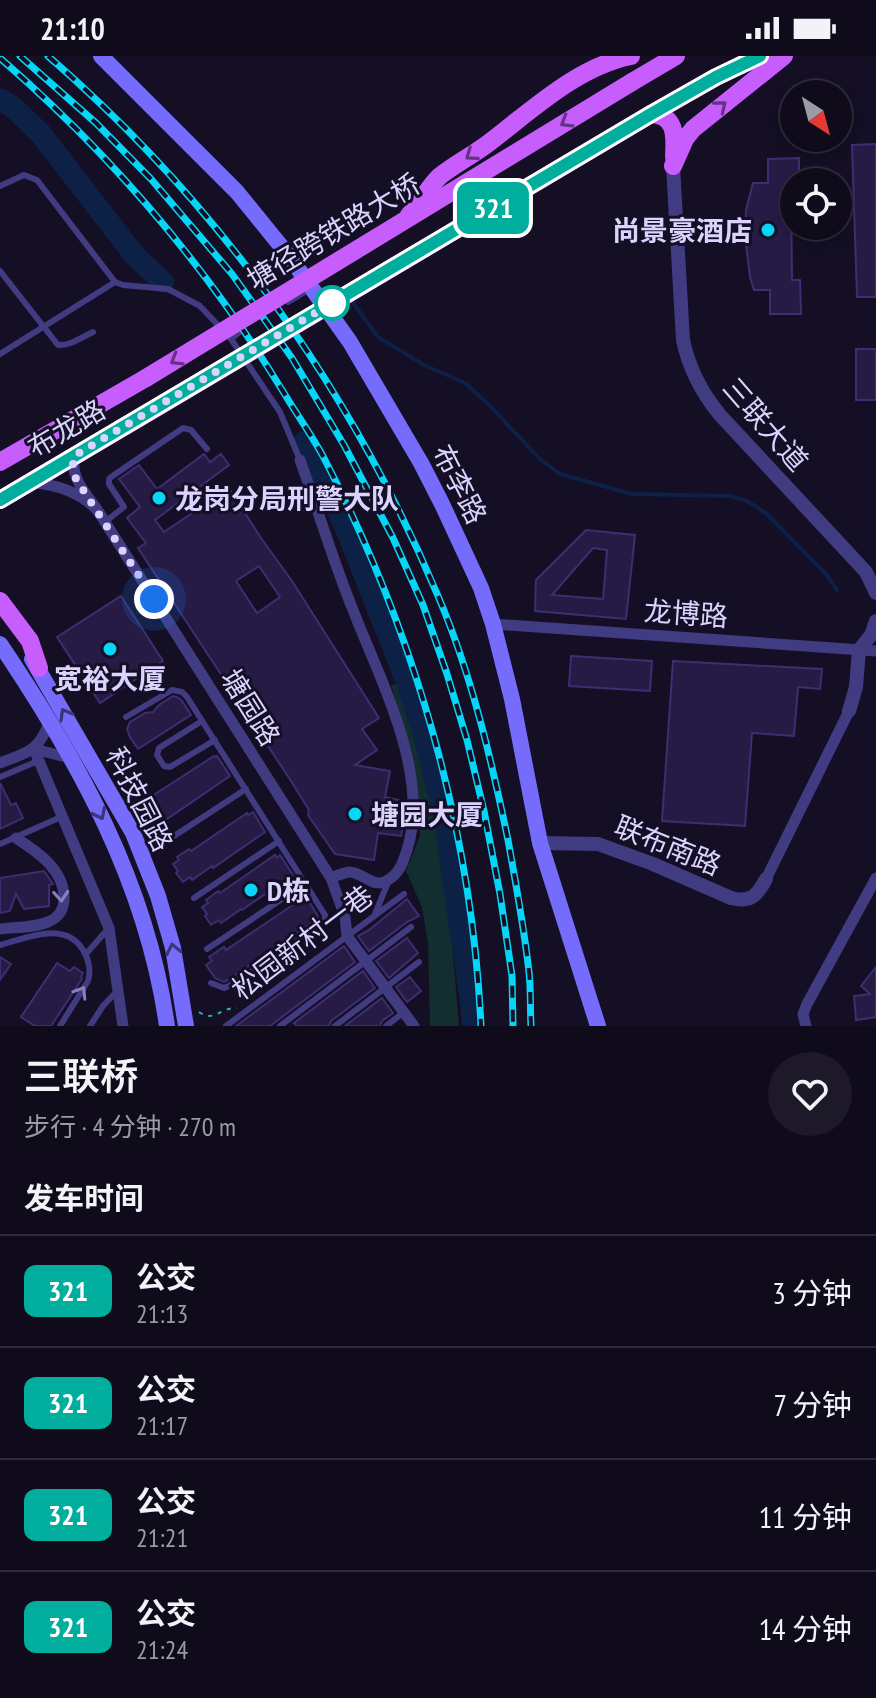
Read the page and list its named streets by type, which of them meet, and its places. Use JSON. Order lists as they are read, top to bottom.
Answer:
{
  "streets": {
    "main road": [
      "塘径跨铁路大桥",
      "布龙路",
      "布李路",
      "科技园路"
    ],
    "street": [
      "三联大道",
      "龙博路",
      "塘园路",
      "联布南路"
    ],
    "lane": ["松园新村一巷"]
  },
  "crossings": [
    ["塘径跨铁路大桥", "布龙路"],
    ["布龙路", "塘园路"],
    ["布李路", "龙博路"],
    ["布李路", "联布南路"],
    ["塘园路", "松园新村一巷"]
  ],
  "places": [
    "尚景豪酒店",
    "龙岗分局刑警大队",
    "宽裕大厦",
    "塘园大厦",
    "D栋"
  ],
  "lines": ["bus line 321"],
  "north": "bottom right",
  "page": {
    "status": "21:10",
    "on_map": "321",
    "heading": [
      ["三联桥", "步行 · 4 分钟 · 270 m"],
      "发车时间"
    ],
    "list": [
      {
        "mark": "321",
        "name": "公交",
        "note": "21:13",
        "value": "3 分钟"
      },
      {
        "mark": "321",
        "name": "公交",
        "note": "21:17",
        "value": "7 分钟"
      },
      {
        "mark": "321",
        "name": "公交",
        "note": "21:21",
        "value": "11 分钟"
      },
      {
        "mark": "321",
        "name": "公交",
        "note": "21:24",
        "value": "14 分钟"
      }
    ]
  }
}
